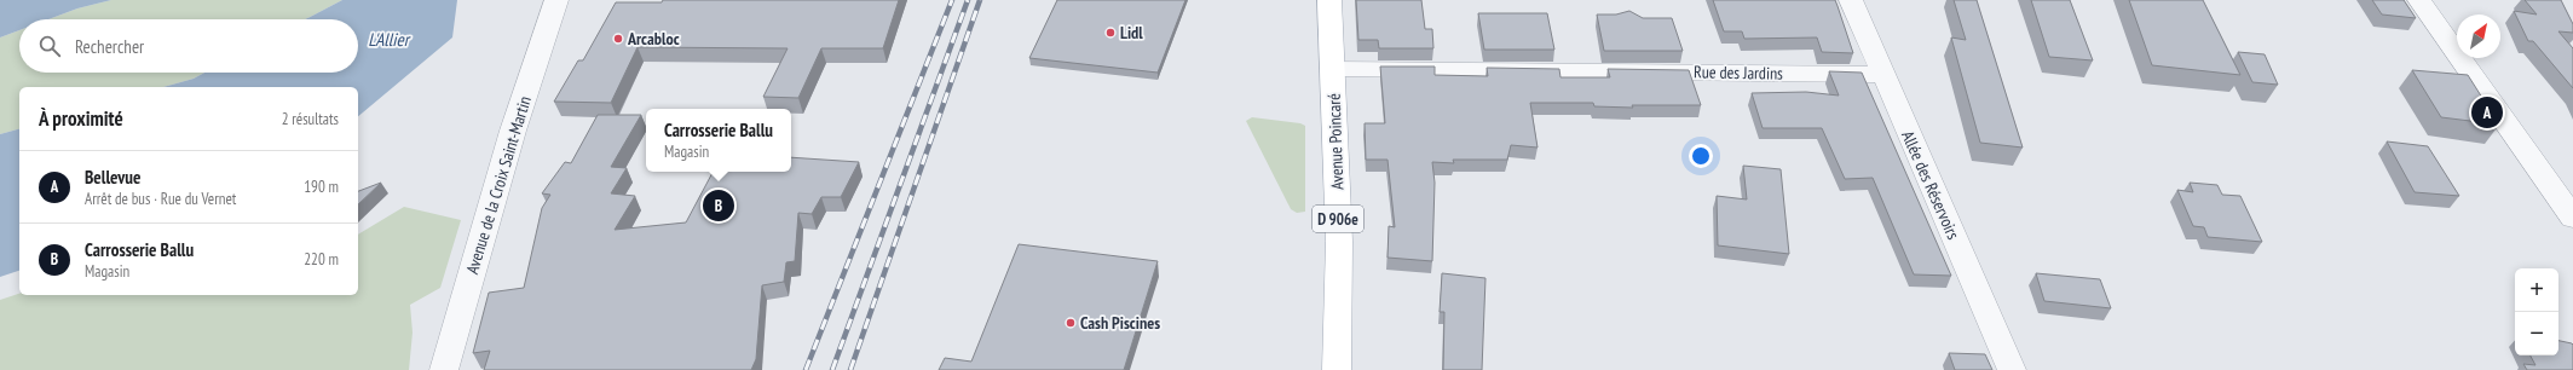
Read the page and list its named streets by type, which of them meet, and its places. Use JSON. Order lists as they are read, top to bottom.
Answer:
{
  "streets": {
    "main road": ["Avenue Poincaré", "D 906e"],
    "street": ["Rue des Jardins", "Avenue de la Croix Saint-Martin", "Allée des Réservoirs"]
  },
  "crossings": [
    ["Rue des Jardins", "Avenue Poincaré"],
    ["Rue des Jardins", "Allée des Réservoirs"]
  ],
  "water": ["L'Allier"],
  "places": ["Lidl", "Arcabloc", "Cash Piscines"],
  "north": "top right",
  "page": {
    "search": "Rechercher",
    "heading": ["À proximité", "2 résultats"],
    "pins": ["A", "B"],
    "popup": ["Carrosserie Ballu", "Magasin"],
    "list": [
      {
        "mark": "A",
        "name": "Bellevue",
        "note": "Arrêt de bus · Rue du Vernet",
        "value": "190 m"
      },
      {
        "mark": "B",
        "name": "Carrosserie Ballu",
        "note": "Magasin",
        "value": "220 m"
      }
    ],
    "map_buttons": ["+", "−"]
  }
}
